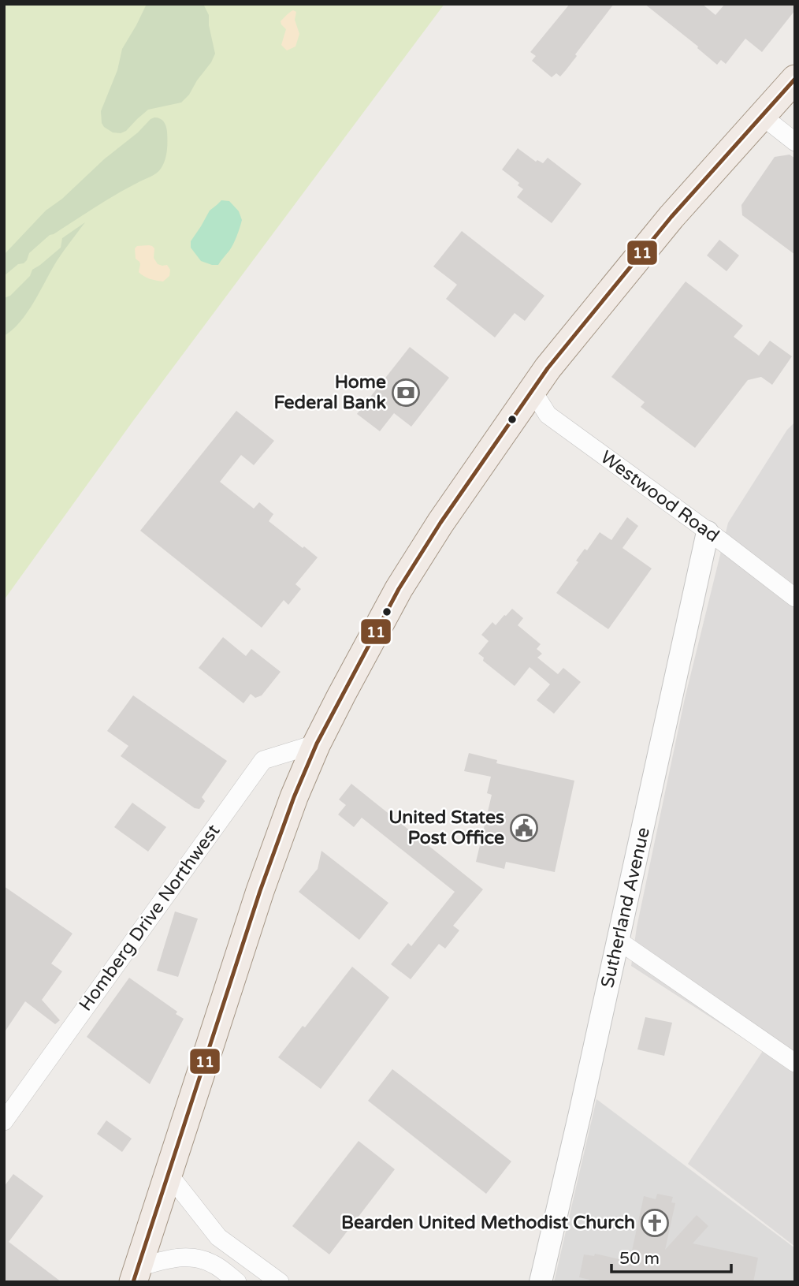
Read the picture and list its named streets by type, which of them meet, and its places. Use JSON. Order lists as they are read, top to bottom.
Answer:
{
  "streets": {
    "street": ["Westwood Road", "Sutherland Avenue", "Homberg Drive Northwest"]
  },
  "crossings": [
    ["Westwood Road", "Sutherland Avenue"]
  ],
  "places": {
    "bank": ["Home Federal Bank"],
    "public building": ["United States Post Office"],
    "church": ["Bearden United Methodist Church"]
  },
  "lines": ["transit line 11"],
  "scale_bar": "50 m"
}
